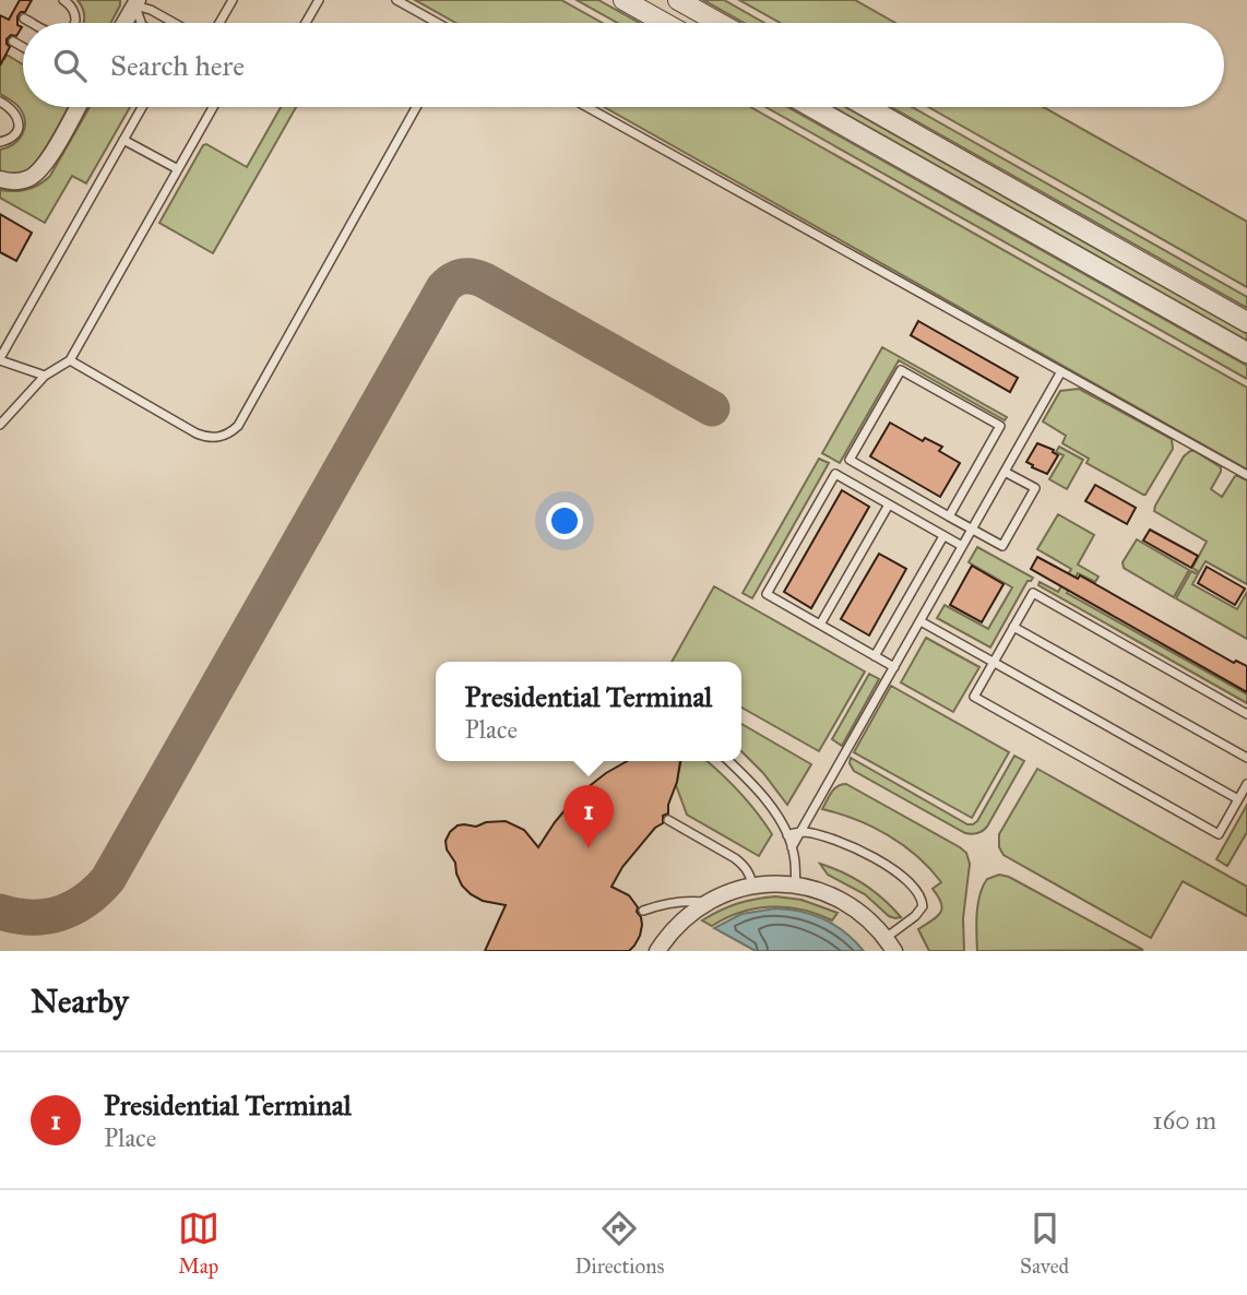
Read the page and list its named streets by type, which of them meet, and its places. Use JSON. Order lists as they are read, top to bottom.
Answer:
{
  "page": {
    "search": "Search here",
    "popup": ["Presidential Terminal", "Place"],
    "pins": "1",
    "heading": "Nearby",
    "list": [
      {
        "mark": "1",
        "name": "Presidential Terminal",
        "note": "Place",
        "value": "160 m"
      }
    ],
    "nav": ["Map", "Directions", "Saved"]
  }
}
